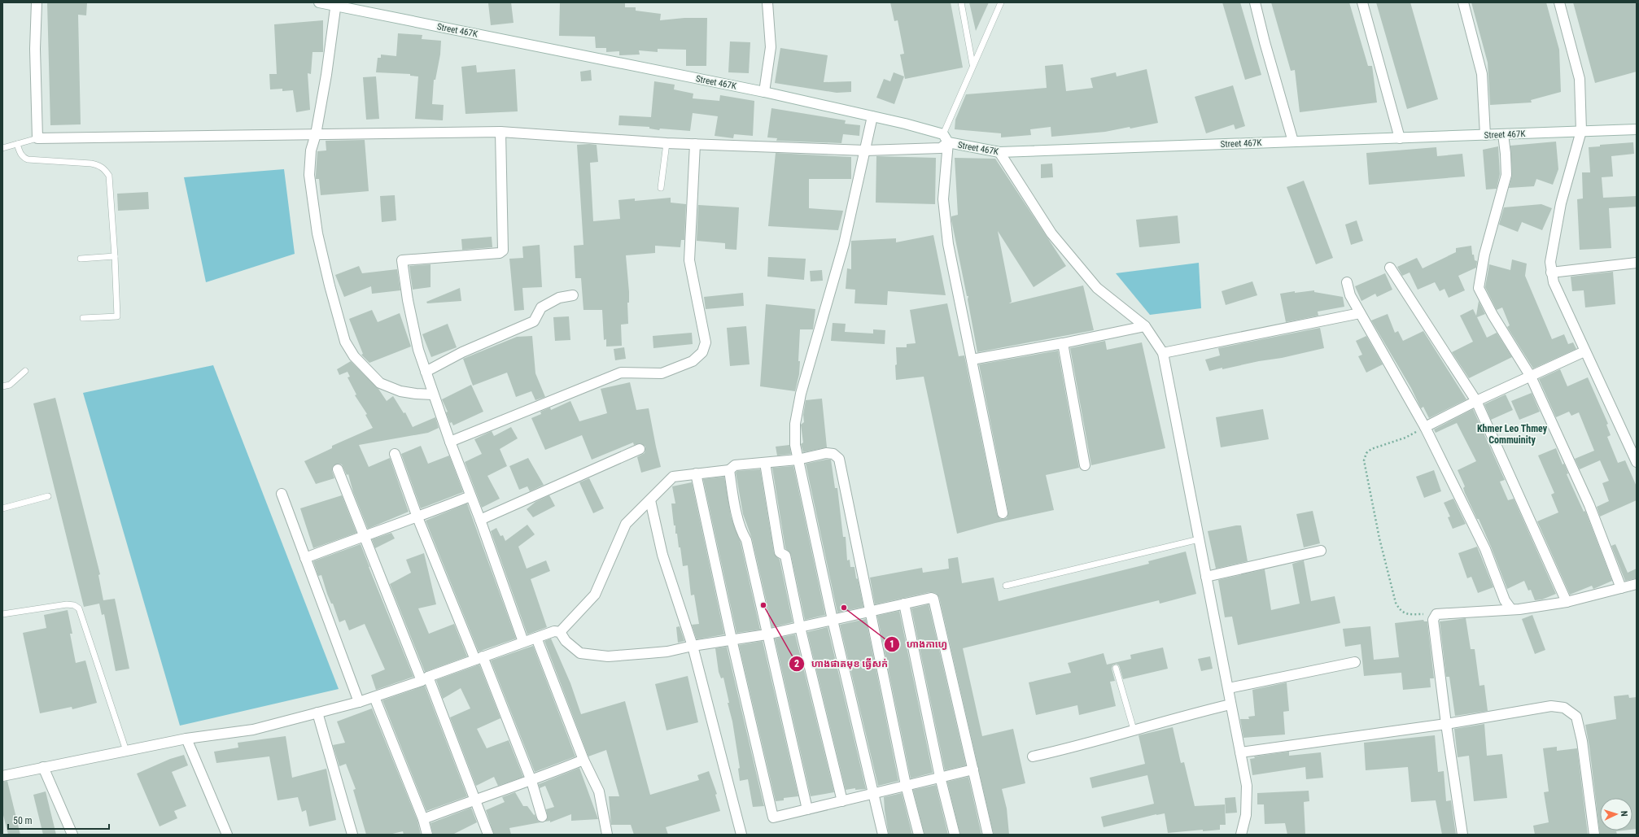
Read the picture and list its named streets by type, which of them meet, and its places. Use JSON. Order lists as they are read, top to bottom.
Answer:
{
  "streets": {
    "street": ["Street 467K"]
  },
  "districts": ["Khmer Leo Thmey Commuinity"],
  "places": ["ហាងផាតមុខ ធ្វើសក់", "ហាងកាហ្វេ"],
  "scale_bar": "50 m",
  "north": "right"
}
